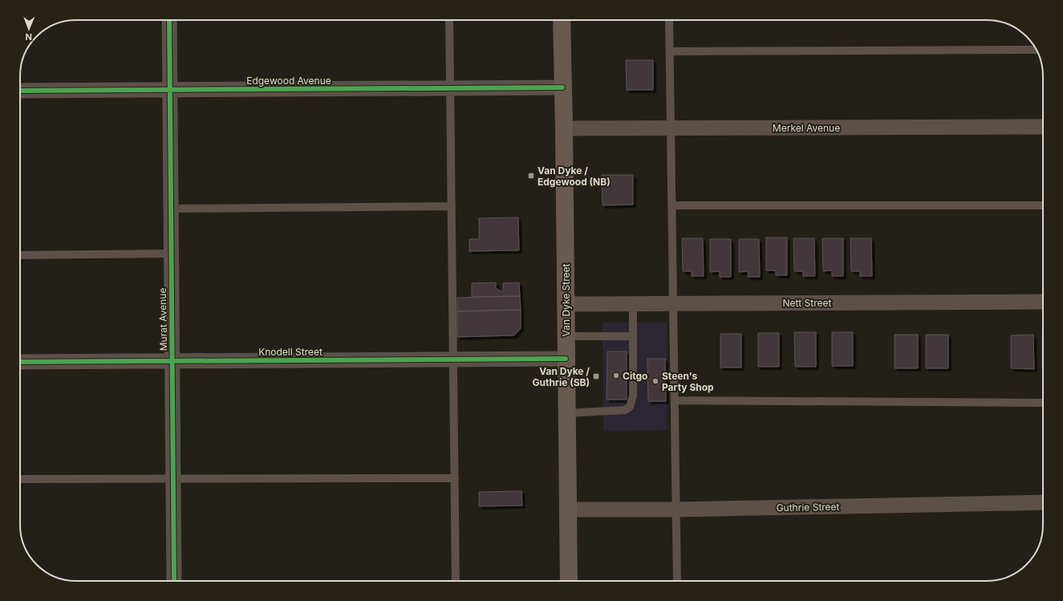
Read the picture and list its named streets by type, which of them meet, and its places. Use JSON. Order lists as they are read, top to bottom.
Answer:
{
  "streets": {
    "main road": ["Van Dyke Street"],
    "street": [
      "Edgewood Avenue",
      "Merkel Avenue",
      "Nett Street",
      "Murat Avenue",
      "Knodell Street",
      "Guthrie Street"
    ]
  },
  "crossings": [
    ["Edgewood Avenue", "Van Dyke Street"],
    ["Edgewood Avenue", "Murat Avenue"],
    ["Merkel Avenue", "Van Dyke Street"],
    ["Van Dyke Street", "Nett Street"],
    ["Van Dyke Street", "Knodell Street"],
    ["Van Dyke Street", "Guthrie Street"],
    ["Murat Avenue", "Knodell Street"]
  ],
  "places": {
    "transit": ["Van Dyke / Edgewood (NB)", "Van Dyke / Guthrie (SB)"],
    "other": ["Citgo", "Steen's Party Shop"]
  },
  "north": "bottom"
}
